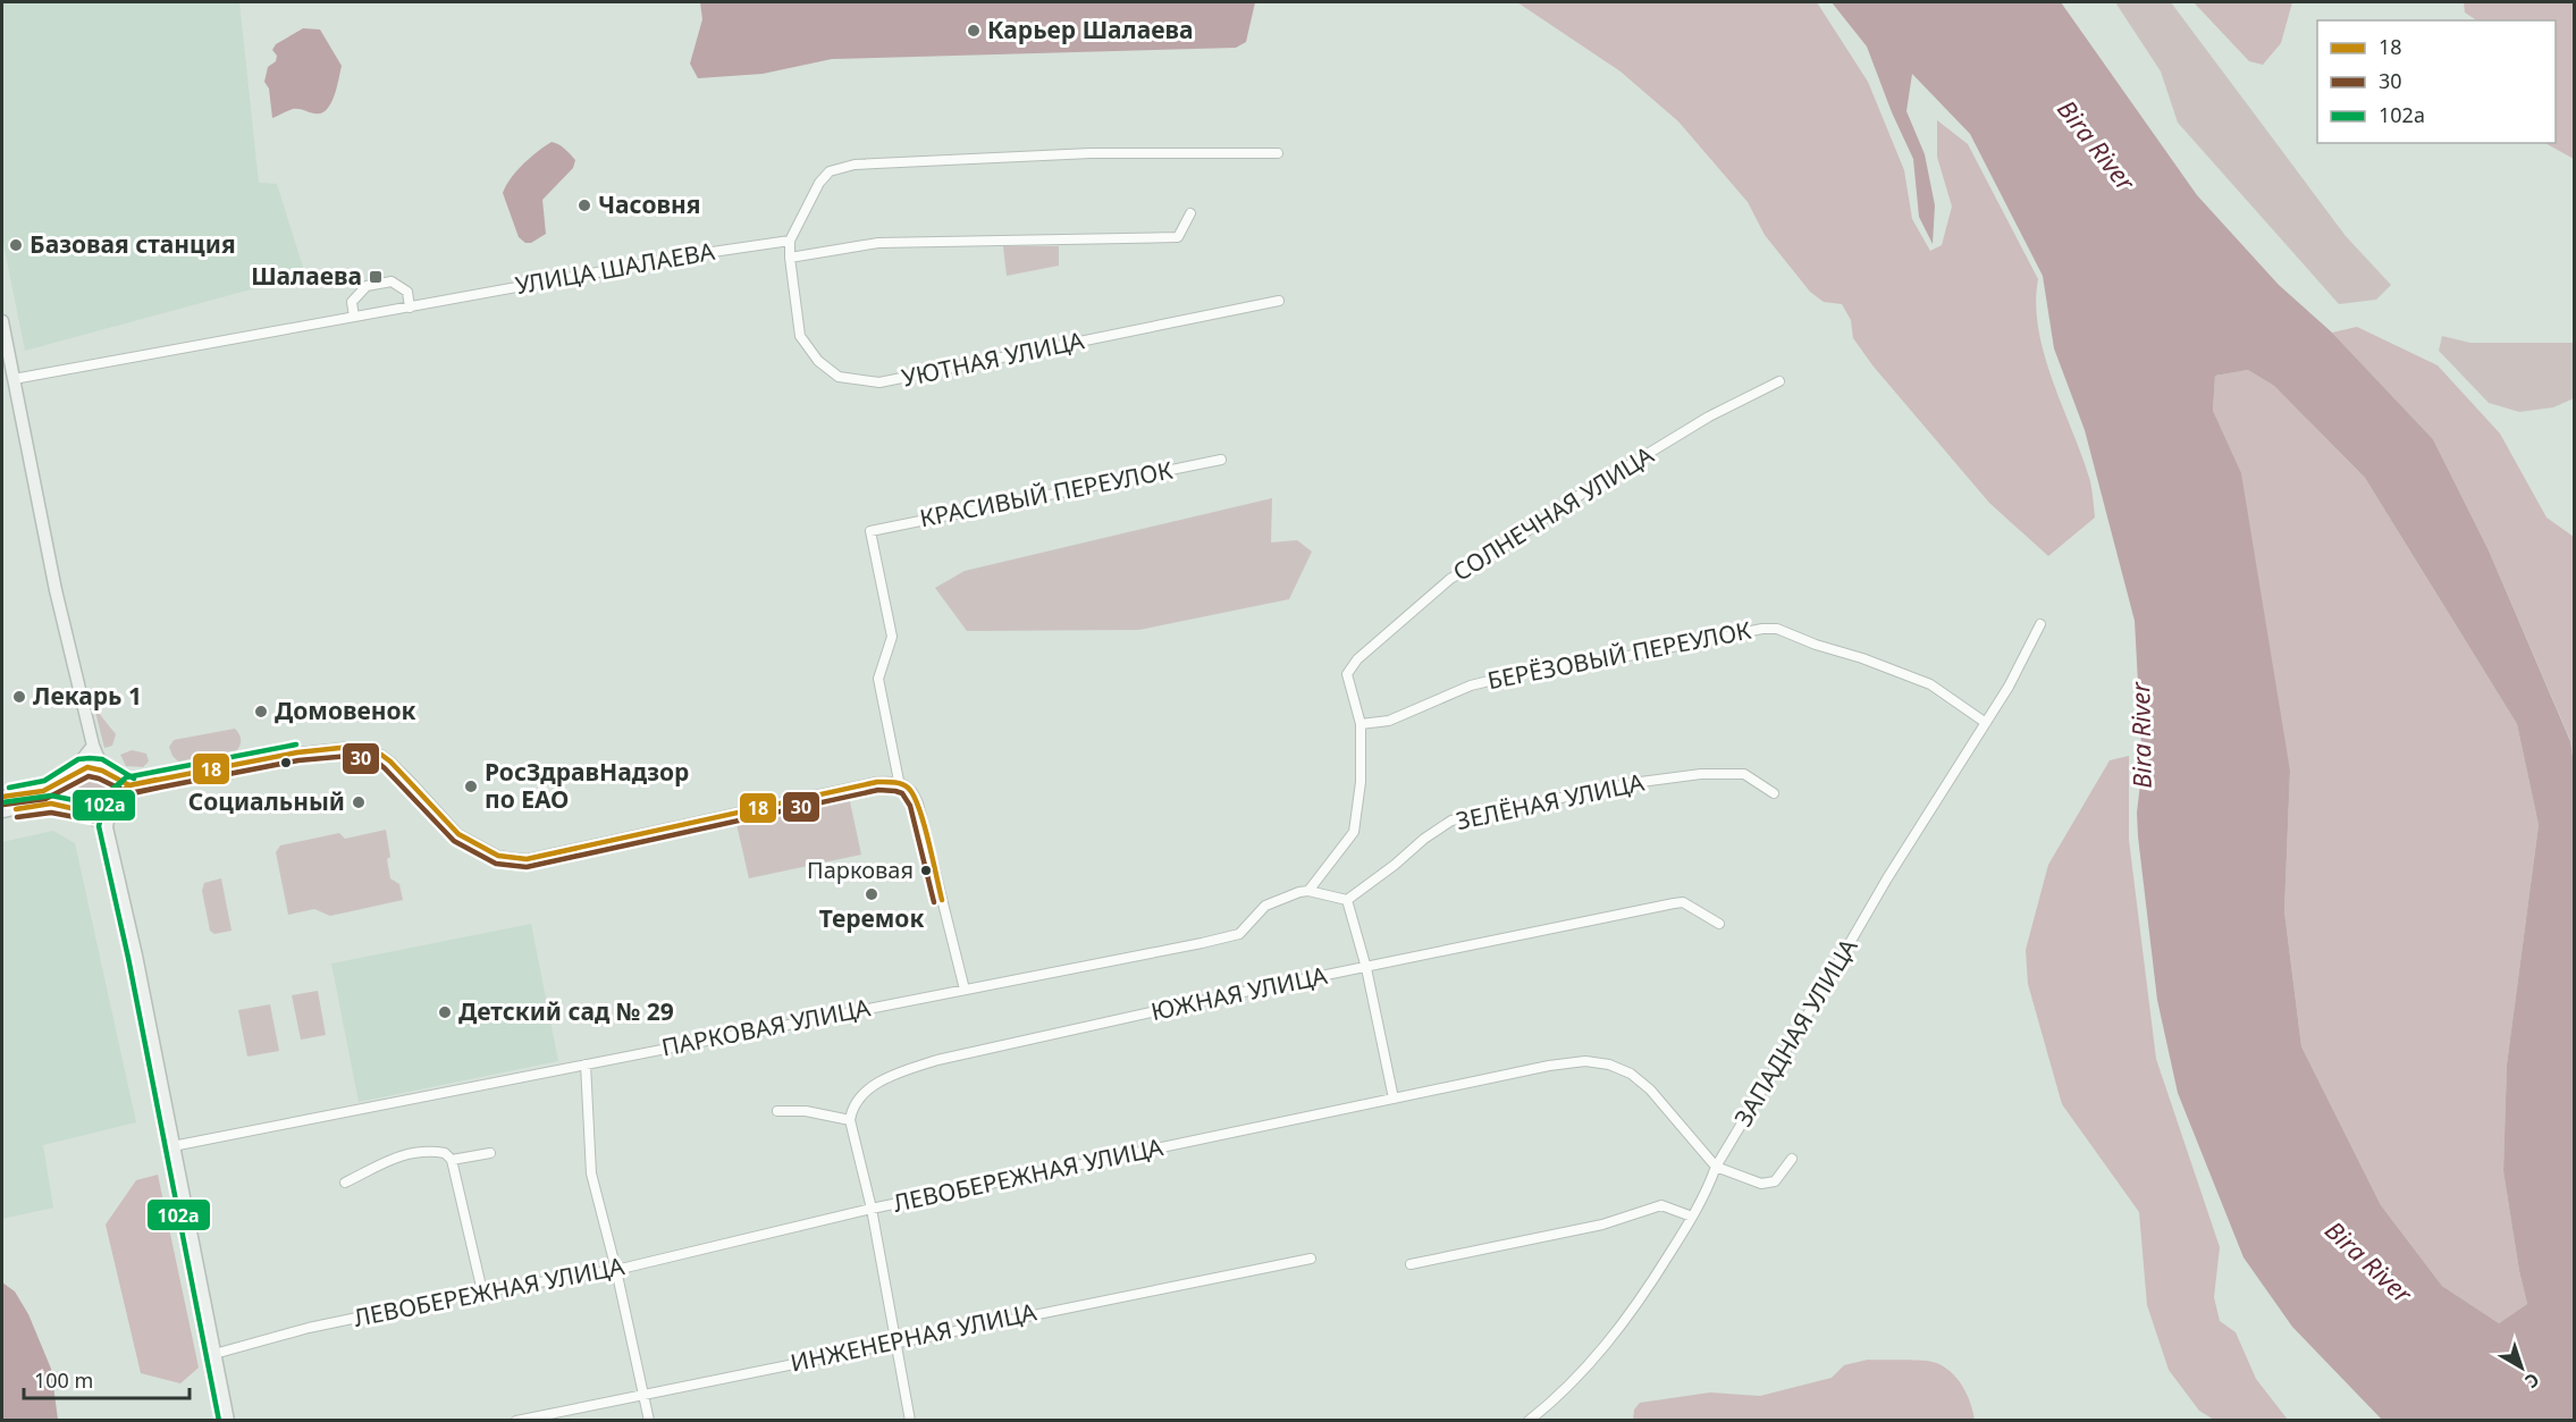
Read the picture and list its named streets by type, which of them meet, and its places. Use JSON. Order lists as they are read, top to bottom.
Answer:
{
  "streets": {
    "street": [
      "УЛИЦА ШАЛАЕВА",
      "УЮТНАЯ УЛИЦА",
      "КРАСИВЫЙ ПЕРЕУЛОК",
      "СОЛНЕЧНАЯ УЛИЦА",
      "БЕРЁЗОВЫЙ ПЕРЕУЛОК",
      "ЗЕЛЁНАЯ УЛИЦА",
      "ЮЖНАЯ УЛИЦА",
      "ПАРКОВАЯ УЛИЦА",
      "ЗАПАДНАЯ УЛИЦА",
      "ЛЕВОБЕРЕЖНАЯ УЛИЦА",
      "ИНЖЕНЕРНАЯ УЛИЦА"
    ]
  },
  "crossings": [
    ["СОЛНЕЧНАЯ УЛИЦА", "БЕРЁЗОВЫЙ ПЕРЕУЛОК"],
    ["БЕРЁЗОВЫЙ ПЕРЕУЛОК", "ЗАПАДНАЯ УЛИЦА"],
    ["ЗАПАДНАЯ УЛИЦА", "ЛЕВОБЕРЕЖНАЯ УЛИЦА"]
  ],
  "water": ["Bira River"],
  "places": {
    "other": [
      "Карьер Шалаева",
      "Часовня",
      "Базовая станция",
      "Лекарь 1",
      "Домовенок",
      "РосЗдравНадзор по ЕАО",
      "Социальный",
      "Парковая",
      "Теремок",
      "Детский сад № 29"
    ],
    "transit": ["Шалаева"]
  },
  "lines": ["transit line 102а", "transit line 18", "transit line 30"],
  "legend": ["18", "30", "102а"],
  "scale_bar": "100 m",
  "north": "bottom right"
}
